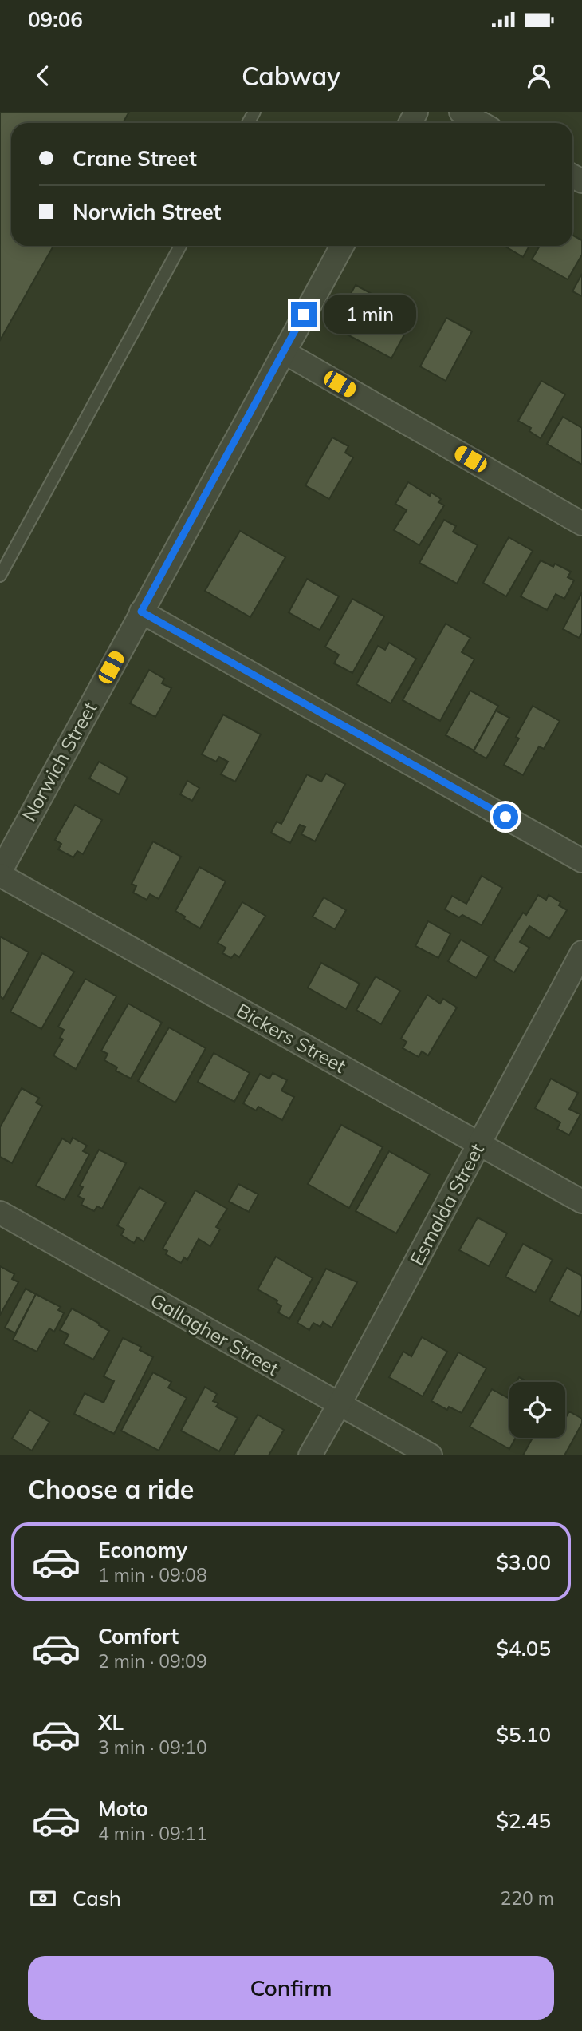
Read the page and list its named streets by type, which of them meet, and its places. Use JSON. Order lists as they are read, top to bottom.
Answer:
{
  "streets": {
    "street": [
      "Norwich Street",
      "Bickers Street",
      "Esmalda Street",
      "Gallagher Street"
    ]
  },
  "crossings": [
    ["Norwich Street", "Bickers Street"],
    ["Bickers Street", "Esmalda Street"],
    ["Esmalda Street", "Gallagher Street"]
  ],
  "page": {
    "status": "09:06",
    "header": "Cabway",
    "banner": ["Crane Street", "Norwich Street"],
    "bubble": "1 min",
    "heading": "Choose a ride",
    "list": [
      {
        "name": "Economy",
        "note": "1 min · 09:08",
        "value": "$3.00"
      },
      {
        "name": "Comfort",
        "note": "2 min · 09:09",
        "value": "$4.05"
      },
      {
        "name": "XL",
        "note": "3 min · 09:10",
        "value": "$5.10"
      },
      {
        "name": "Moto",
        "note": "4 min · 09:11",
        "value": "$2.45"
      }
    ],
    "pay": ["Cash", "220 m"],
    "buttons": "Confirm"
  }
}
